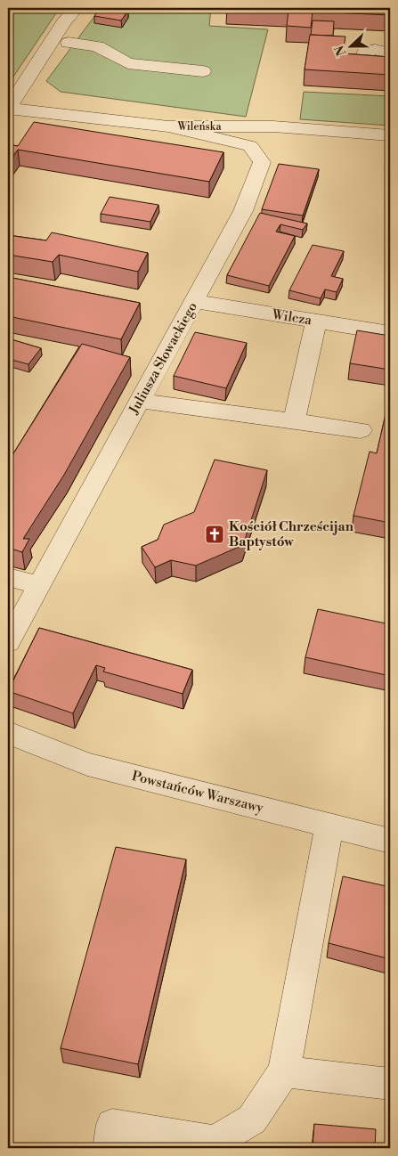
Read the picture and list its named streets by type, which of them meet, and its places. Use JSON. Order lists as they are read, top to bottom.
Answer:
{
  "streets": {
    "street": [
      "Wileńska",
      "Wilcza",
      "Juliusza Słowackiego",
      "Powstańców Warszawy"
    ]
  },
  "crossings": [
    ["Wileńska", "Juliusza Słowackiego"],
    ["Wilcza", "Juliusza Słowackiego"]
  ],
  "places": {
    "church": ["Kościół Chrześcijan Baptystów"]
  },
  "north": "left"
}
